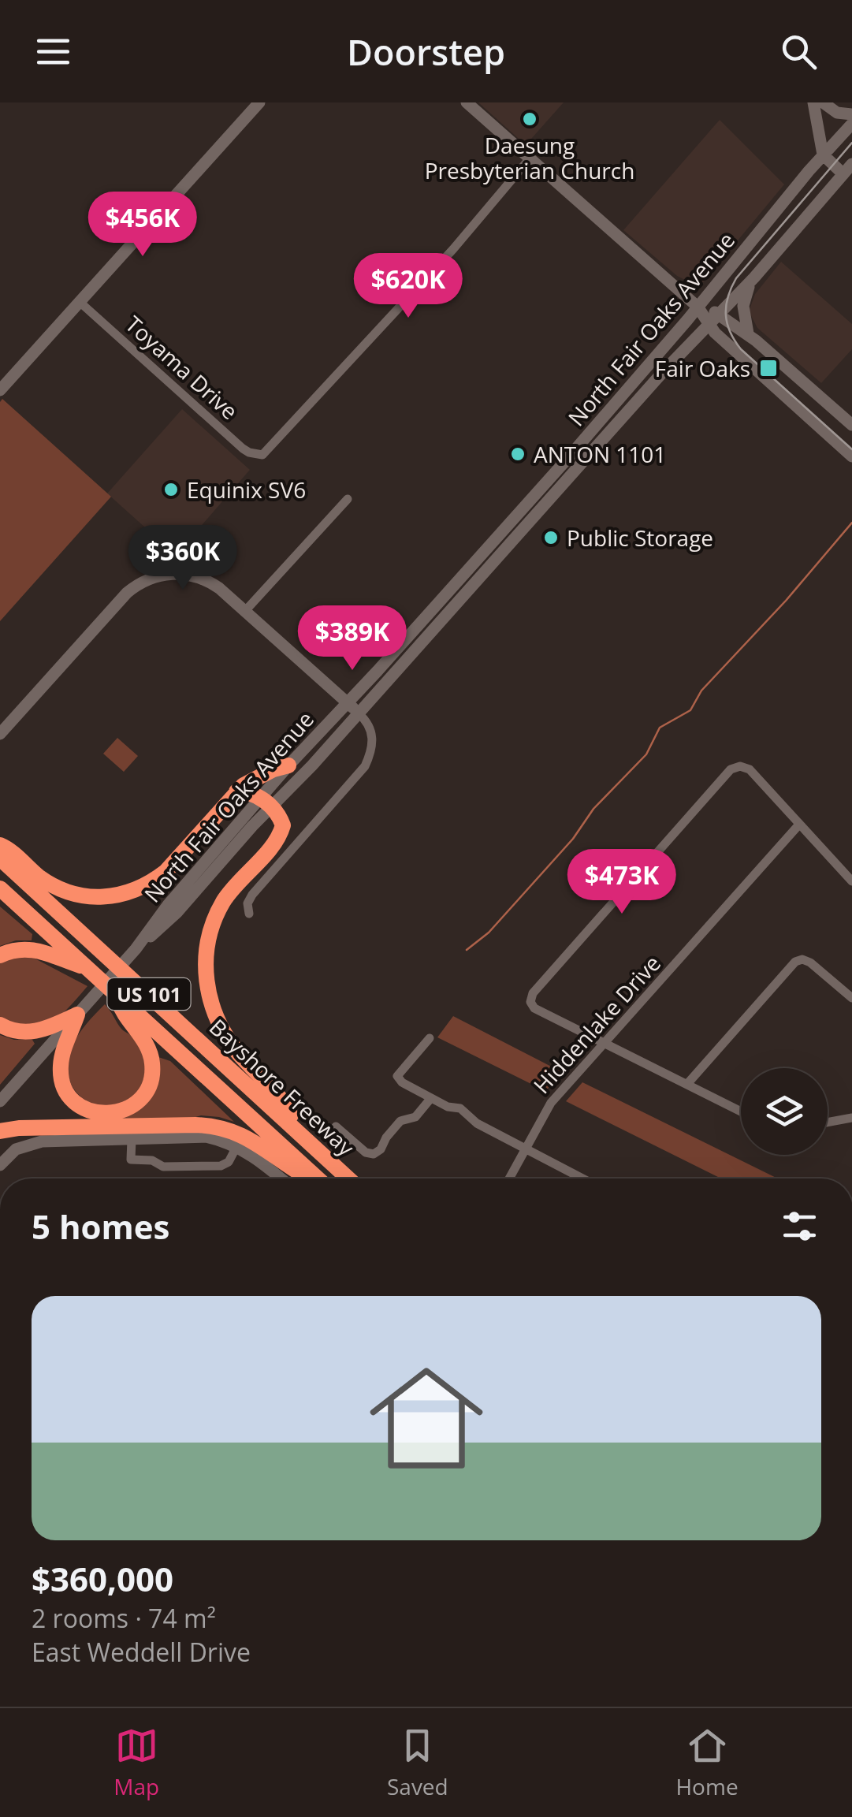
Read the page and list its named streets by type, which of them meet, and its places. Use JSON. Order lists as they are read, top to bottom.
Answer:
{
  "streets": {
    "highway": ["US 101", "Bayshore Freeway"],
    "main road": ["North Fair Oaks Avenue"],
    "street": ["Toyama Drive", "Hiddenlake Drive"]
  },
  "places": {
    "other": [
      "Daesung Presbyterian Church",
      "ANTON 1101",
      "Equinix SV6",
      "Public Storage"
    ],
    "transit": ["Fair Oaks"]
  },
  "page": {
    "header": "Doorstep",
    "price": [
      "$456K",
      "$620K",
      "$360K",
      "$389K",
      "$473K"
    ],
    "heading": "5 homes",
    "list": [
      {
        "name": "$360,000",
        "note": "2 rooms · 74 m² · East Weddell Drive"
      }
    ],
    "tabs": ["Map", "Saved", "Home"]
  }
}
